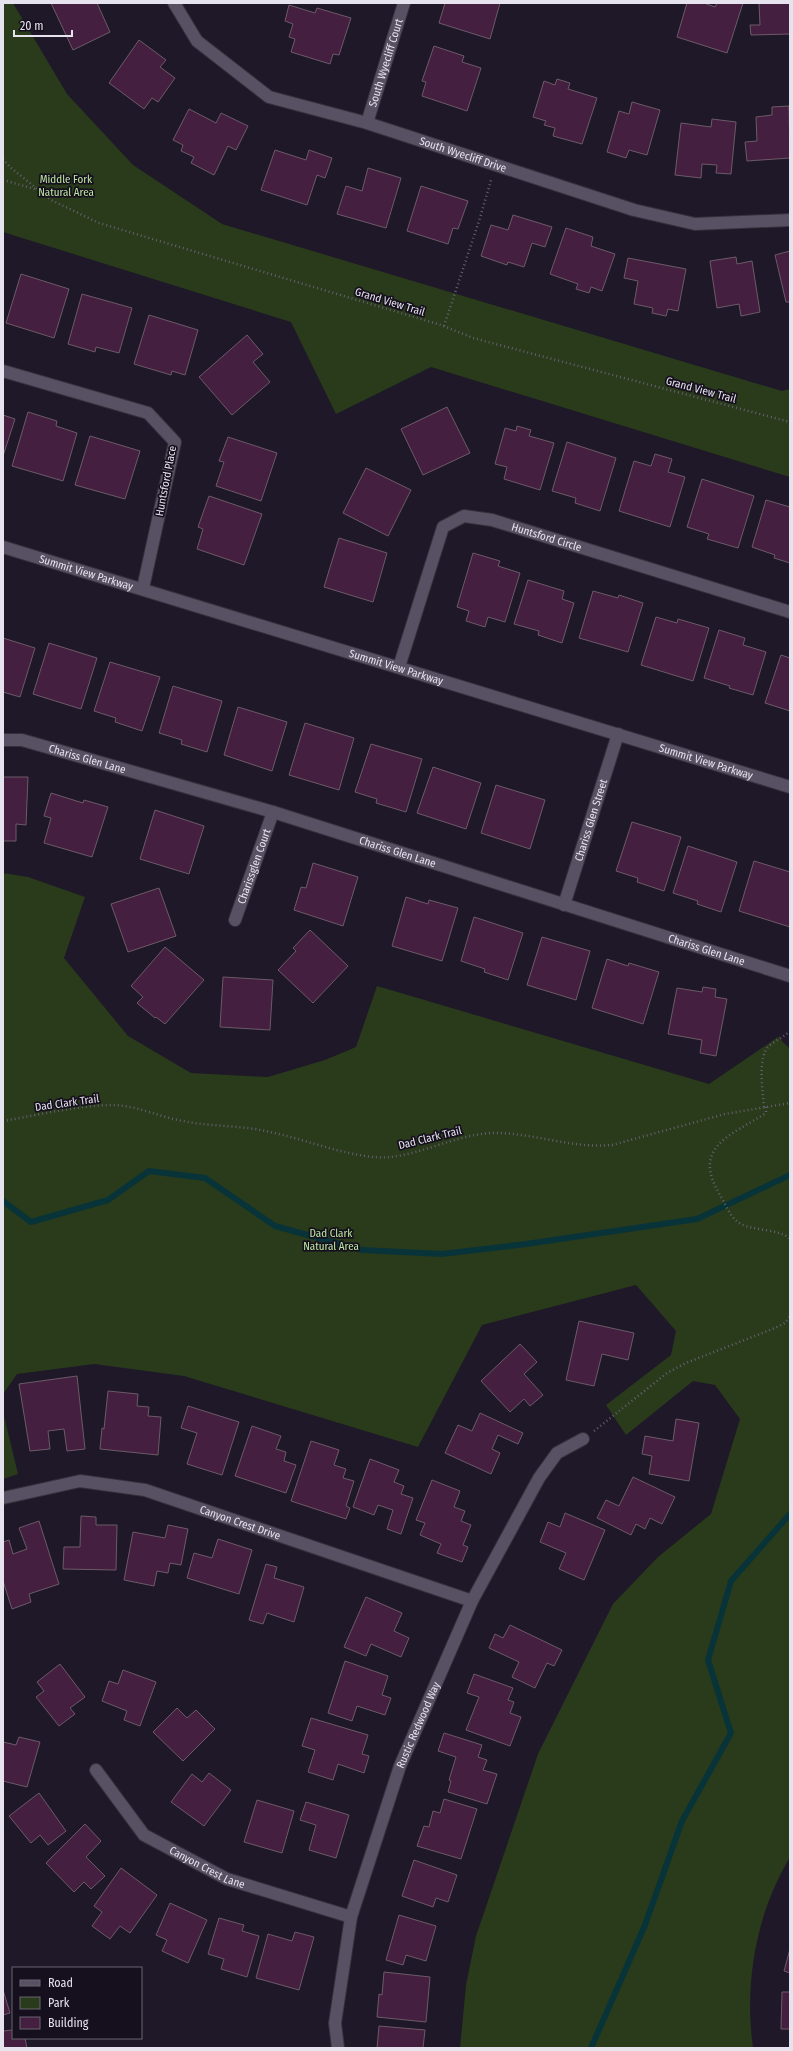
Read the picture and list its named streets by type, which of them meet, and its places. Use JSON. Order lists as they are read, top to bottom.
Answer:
{
  "streets": {
    "street": [
      "South Wyecliff Court",
      "South Wyecliff Drive",
      "Huntsford Place",
      "Huntsford Circle",
      "Summit View Parkway",
      "Chariss Glen Lane",
      "Chariss Glen Street",
      "Charissglen Court",
      "Canyon Crest Drive",
      "Rustic Redwood Way",
      "Canyon Crest Lane"
    ],
    "path": ["Grand View Trail", "Dad Clark Trail"]
  },
  "crossings": [
    ["South Wyecliff Court", "South Wyecliff Drive"],
    ["Huntsford Place", "Summit View Parkway"],
    ["Huntsford Circle", "Summit View Parkway"],
    ["Summit View Parkway", "Chariss Glen Street"],
    ["Chariss Glen Lane", "Chariss Glen Street"],
    ["Chariss Glen Lane", "Charissglen Court"],
    ["Canyon Crest Drive", "Rustic Redwood Way"],
    ["Rustic Redwood Way", "Canyon Crest Lane"]
  ],
  "parks": ["Middle Fork Natural Area", "Dad Clark Natural Area"],
  "legend": ["Road", "Park", "Building"],
  "scale_bar": "20 m"
}
